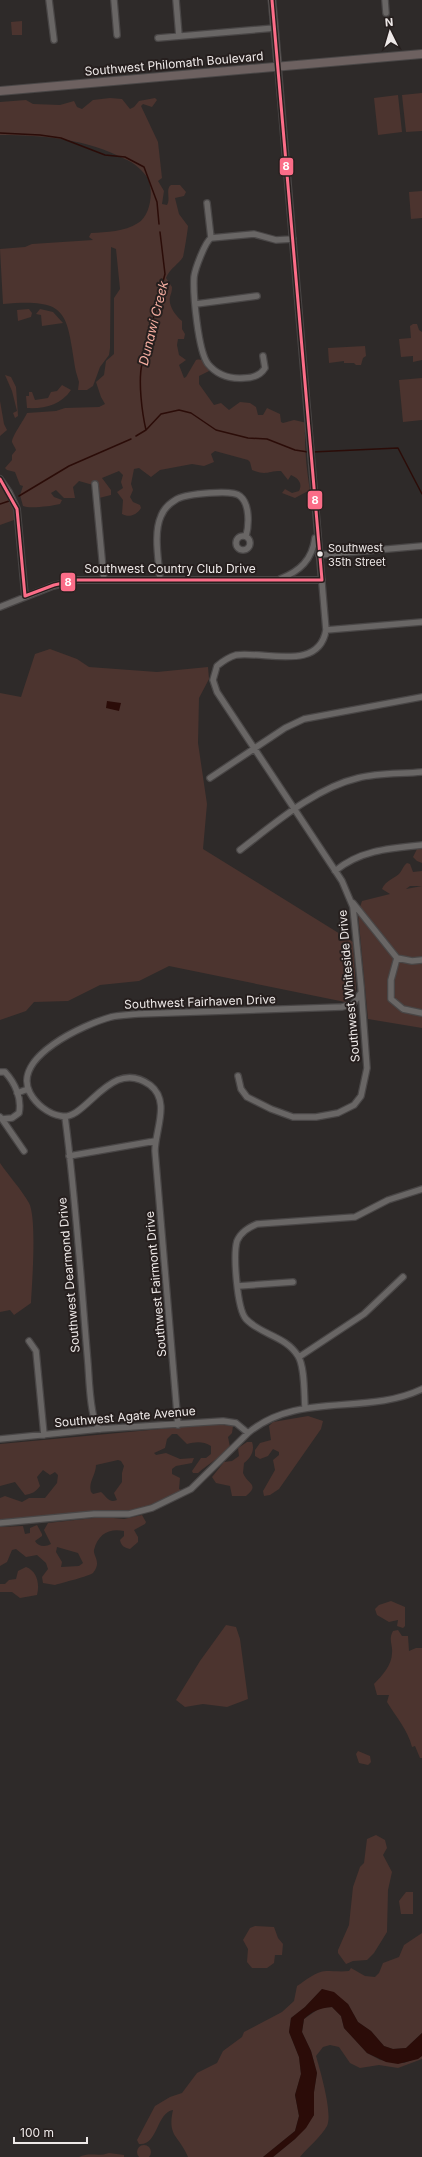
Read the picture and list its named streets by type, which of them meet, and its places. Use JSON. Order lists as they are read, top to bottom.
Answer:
{
  "streets": {
    "highway": ["Southwest Philomath Boulevard"],
    "street": [
      "Southwest Country Club Drive",
      "Southwest Whiteside Drive",
      "Southwest Fairhaven Drive",
      "Southwest Dearmond Drive",
      "Southwest Fairmont Drive",
      "Southwest Agate Avenue"
    ]
  },
  "crossings": [
    ["Southwest Whiteside Drive", "Southwest Fairhaven Drive"],
    ["Southwest Dearmond Drive", "Southwest Agate Avenue"],
    ["Southwest Fairmont Drive", "Southwest Agate Avenue"]
  ],
  "water": ["Dunawi Creek"],
  "places": ["Southwest 35th Street"],
  "lines": ["transit line 8"],
  "scale_bar": "100 m",
  "north": "top"
}
